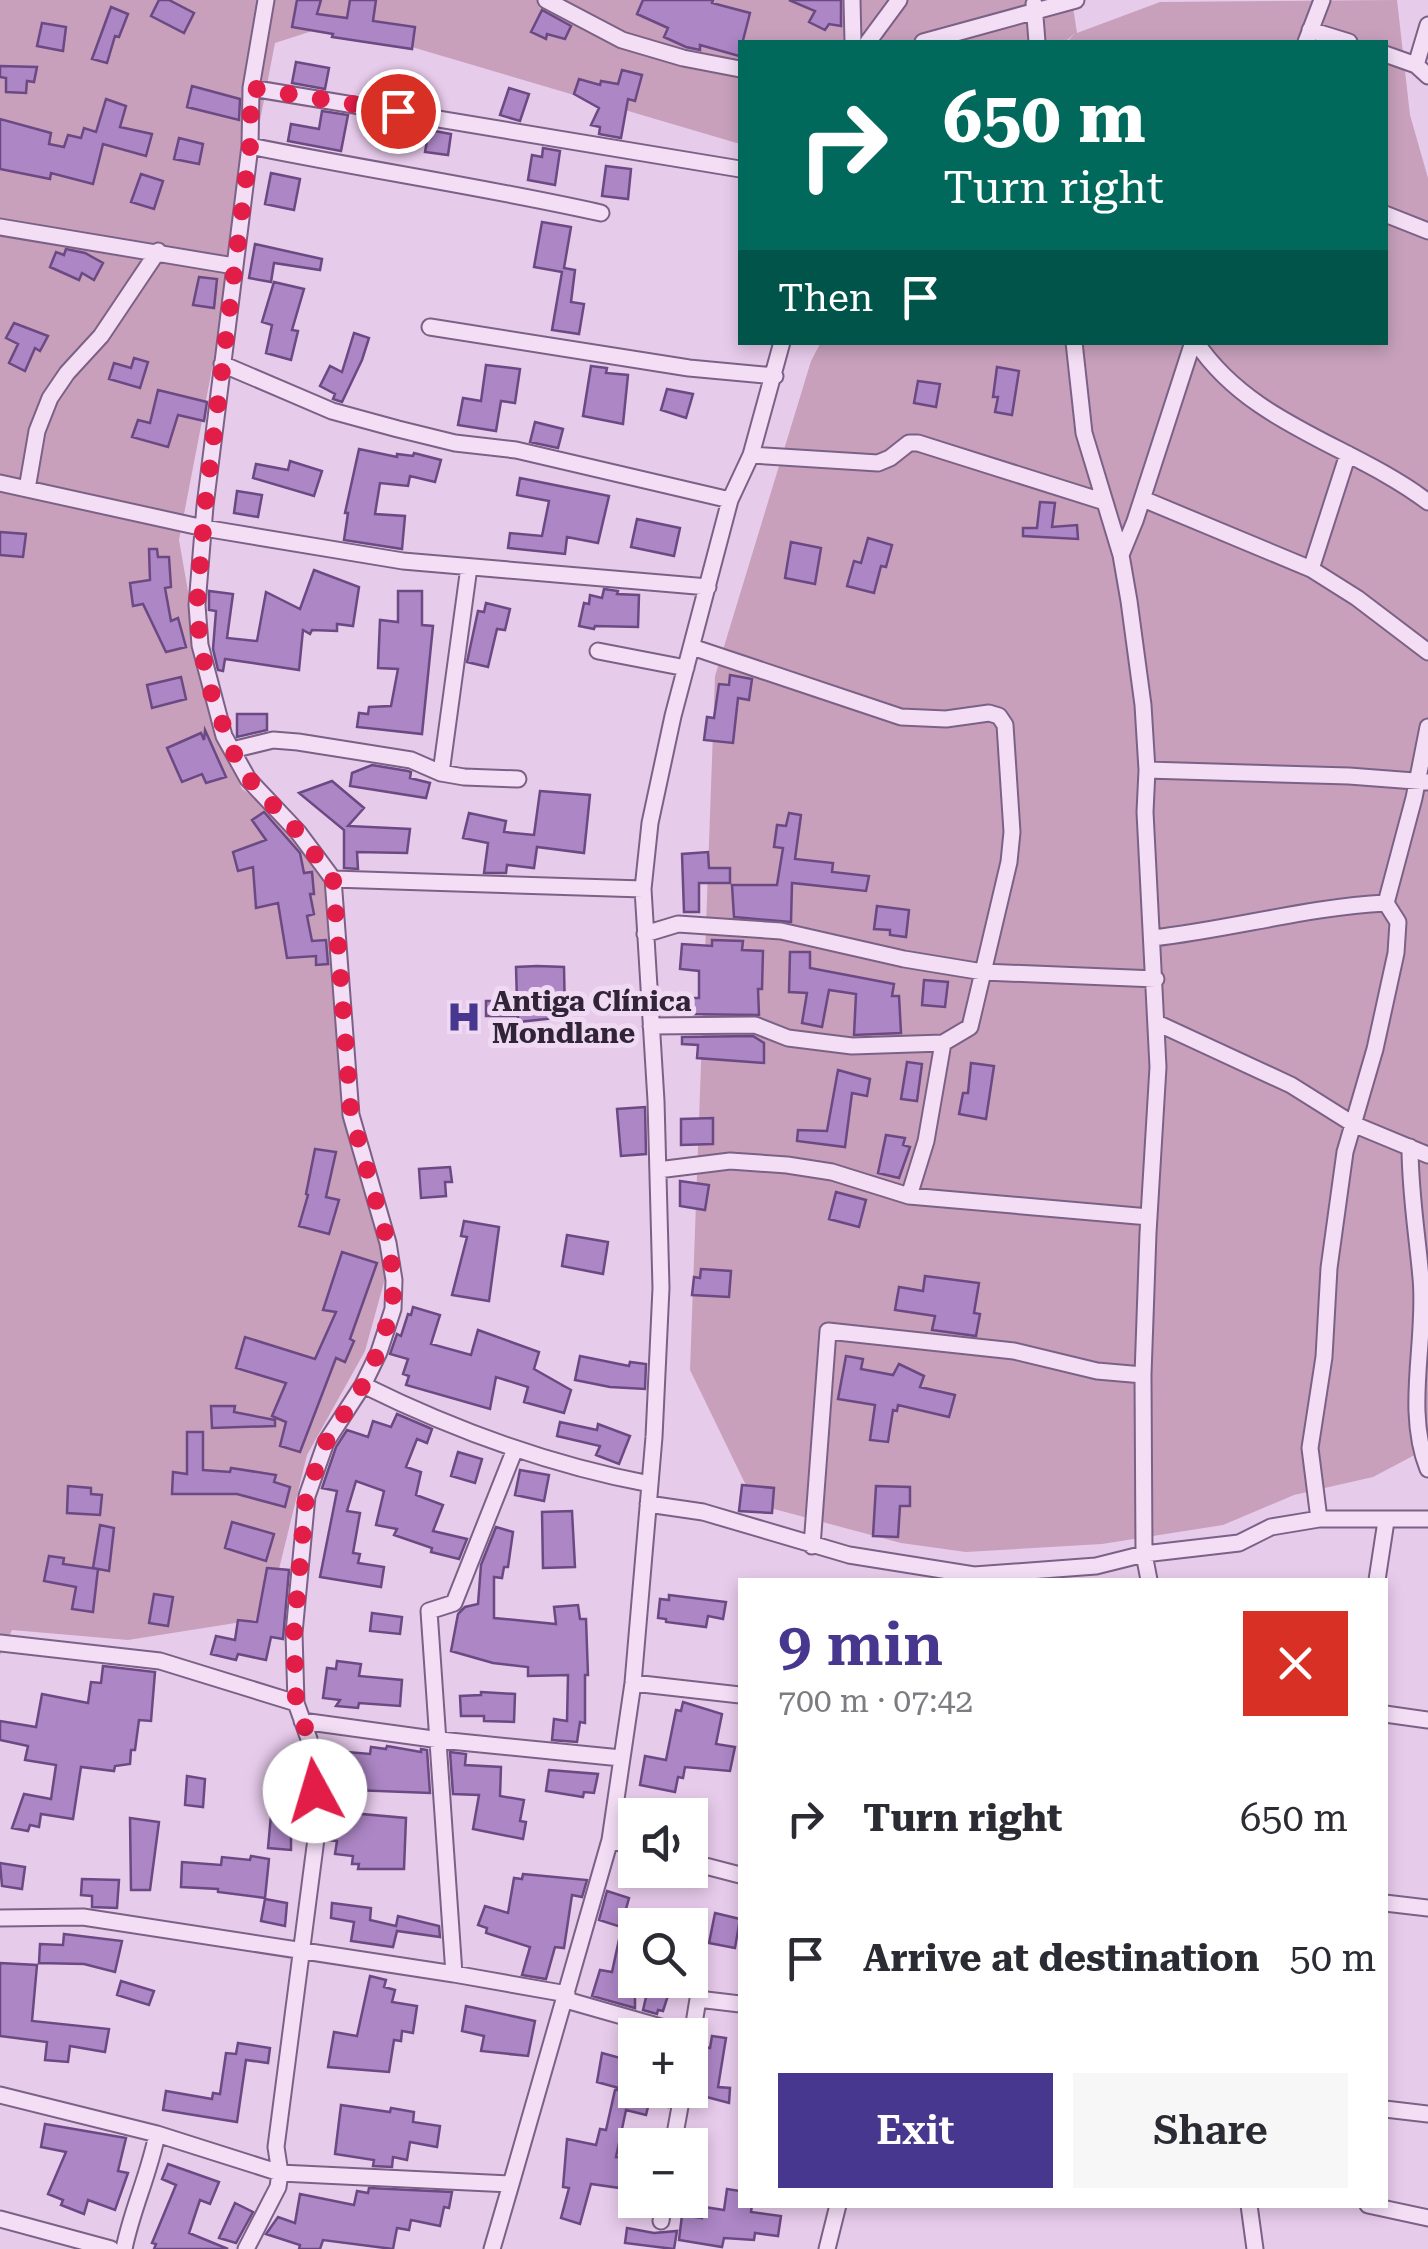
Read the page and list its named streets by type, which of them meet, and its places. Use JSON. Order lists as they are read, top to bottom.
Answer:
{
  "places": {
    "hospital": ["Antiga Clínica Mondlane"]
  },
  "page": {
    "turn": ["650 m", "Turn right"],
    "then": "Then",
    "heading": ["9 min", "700 m · 07:42"],
    "list": [
      {
        "name": "Turn right",
        "value": "650 m"
      },
      {
        "name": "Arrive at destination",
        "value": "50 m"
      }
    ],
    "map_buttons": ["+", "−"],
    "buttons": ["Exit", "Share"]
  }
}
